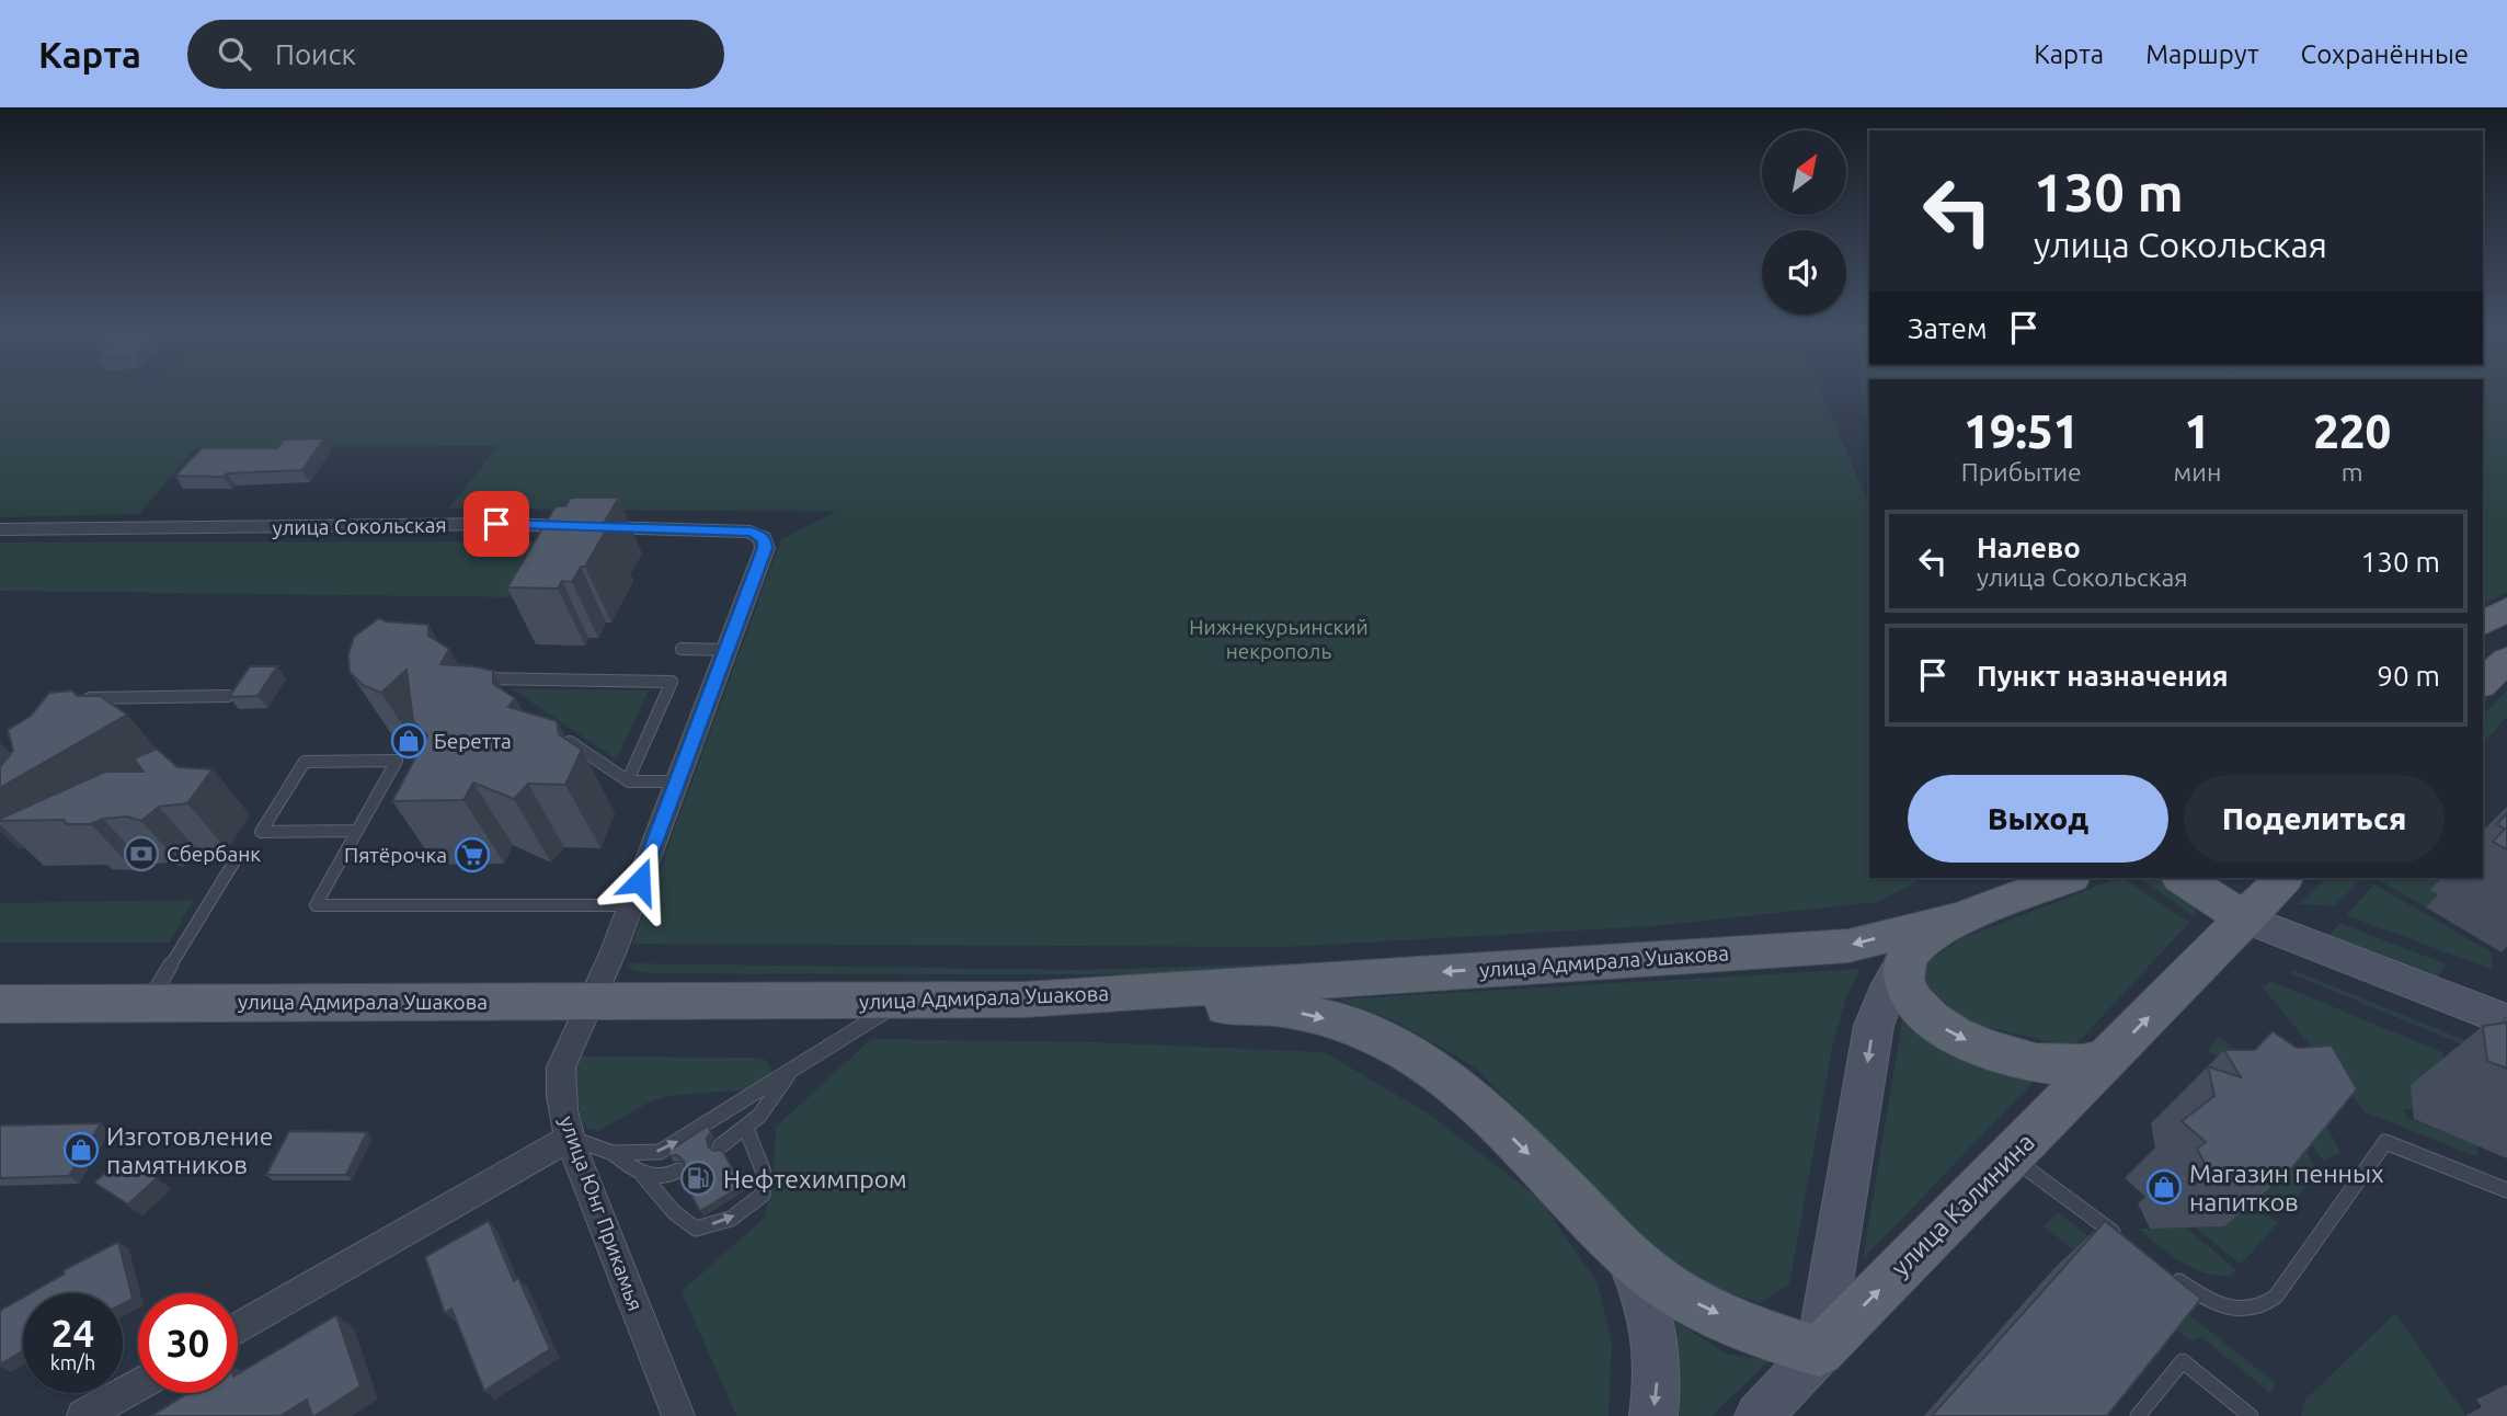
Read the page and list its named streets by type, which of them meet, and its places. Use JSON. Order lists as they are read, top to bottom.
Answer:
{
  "streets": {
    "main road": ["улица Адмирала Ушакова", "улица Калинина"],
    "street": ["улица Сокольская", "улица Юнг Прикамья"]
  },
  "crossings": [
    ["улица Сокольская", "улица Юнг Прикамья"],
    ["улица Адмирала Ушакова", "улица Юнг Прикамья"]
  ],
  "one_way": ["улица Адмирала Ушакова", "улица Калинина"],
  "parks": ["Нижнекурьинский некрополь"],
  "places": {
    "shop": ["Беретта", "Изготовление памятников", "Магазин пенных напитков"],
    "bank": ["Сбербанк"],
    "supermarket": ["Пятёрочка"],
    "fuel station": ["Нефтехимпром"]
  },
  "north": "top right",
  "page": {
    "header": "Карта",
    "search": "Поиск",
    "nav": ["Карта", "Маршрут", "Сохранённые"],
    "turn": ["130 m", "улица Сокольская"],
    "then": "Затем",
    "eta": [
      "19:51",
      "Прибытие",
      "1",
      "мин",
      "220",
      "m"
    ],
    "list": [
      {
        "name": "Налево",
        "note": "улица Сокольская",
        "value": "130 m"
      },
      {
        "name": "Пункт назначения",
        "value": "90 m"
      }
    ],
    "buttons": ["Выход", "Поделиться"],
    "speed": "24 km/h",
    "limit": "30"
  }
}
